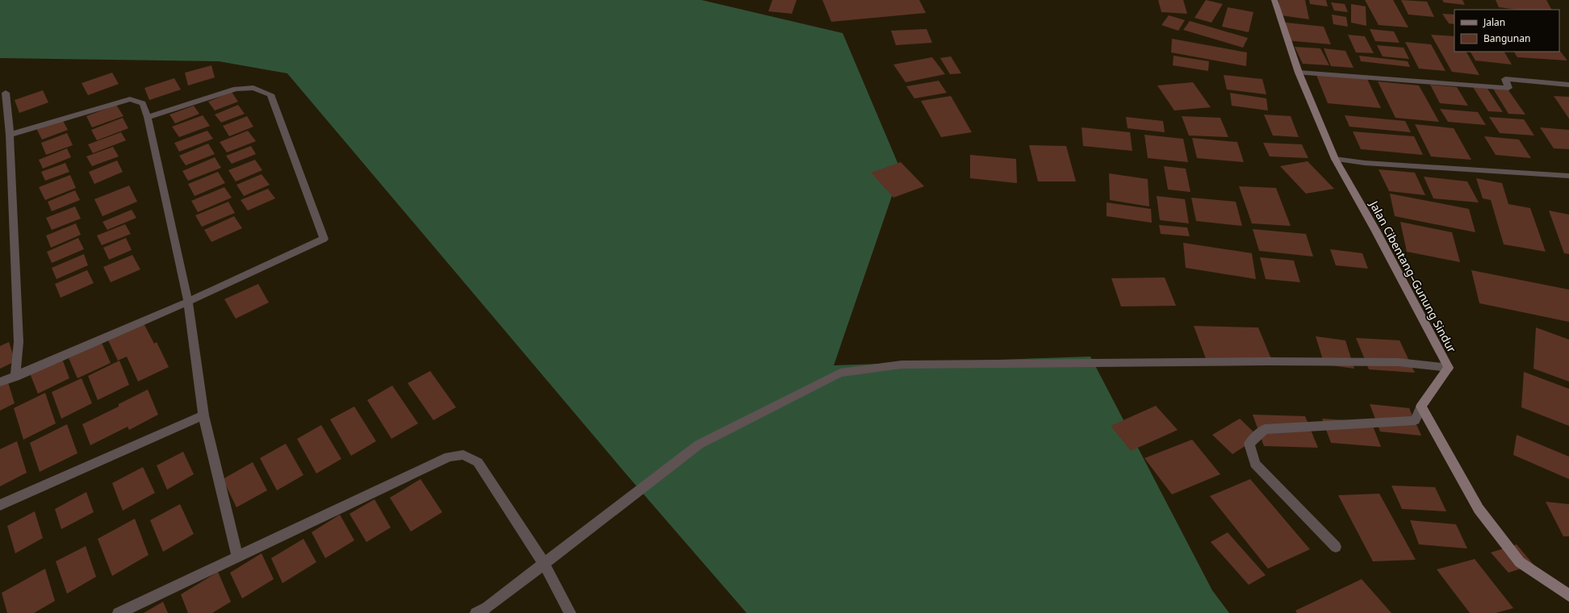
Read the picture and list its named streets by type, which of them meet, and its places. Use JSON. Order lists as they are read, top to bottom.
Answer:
{
  "streets": {
    "street": ["Jalan Cibentang–Gunung Sindur"]
  },
  "legend": ["Jalan", "Bangunan"]
}
